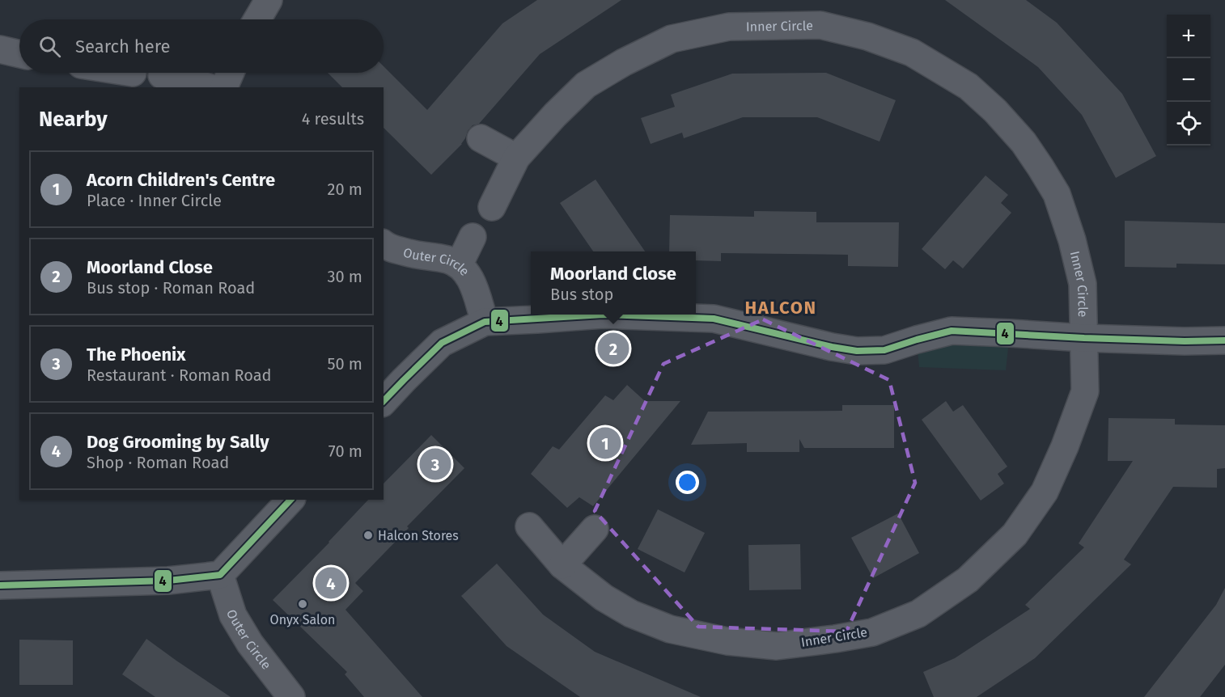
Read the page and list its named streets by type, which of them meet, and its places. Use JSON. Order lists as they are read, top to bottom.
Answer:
{
  "streets": {
    "street": ["Inner Circle", "Outer Circle"]
  },
  "districts": ["HALCON"],
  "places": ["Halcon Stores", "Onyx Salon"],
  "lines": ["transit line 4"],
  "page": {
    "map_buttons": ["+", "−"],
    "search": "Search here",
    "heading": ["Nearby", "4 results"],
    "list": [
      {
        "mark": "1",
        "name": "Acorn Children's Centre",
        "note": "Place · Inner Circle",
        "value": "20 m"
      },
      {
        "mark": "2",
        "name": "Moorland Close",
        "note": "Bus stop · Roman Road",
        "value": "30 m"
      },
      {
        "mark": "3",
        "name": "The Phoenix",
        "note": "Restaurant · Roman Road",
        "value": "50 m"
      },
      {
        "mark": "4",
        "name": "Dog Grooming by Sally",
        "note": "Shop · Roman Road",
        "value": "70 m"
      }
    ],
    "popup": ["Moorland Close", "Bus stop"],
    "pins": [
      "2",
      "1",
      "3",
      "4"
    ]
  }
}
